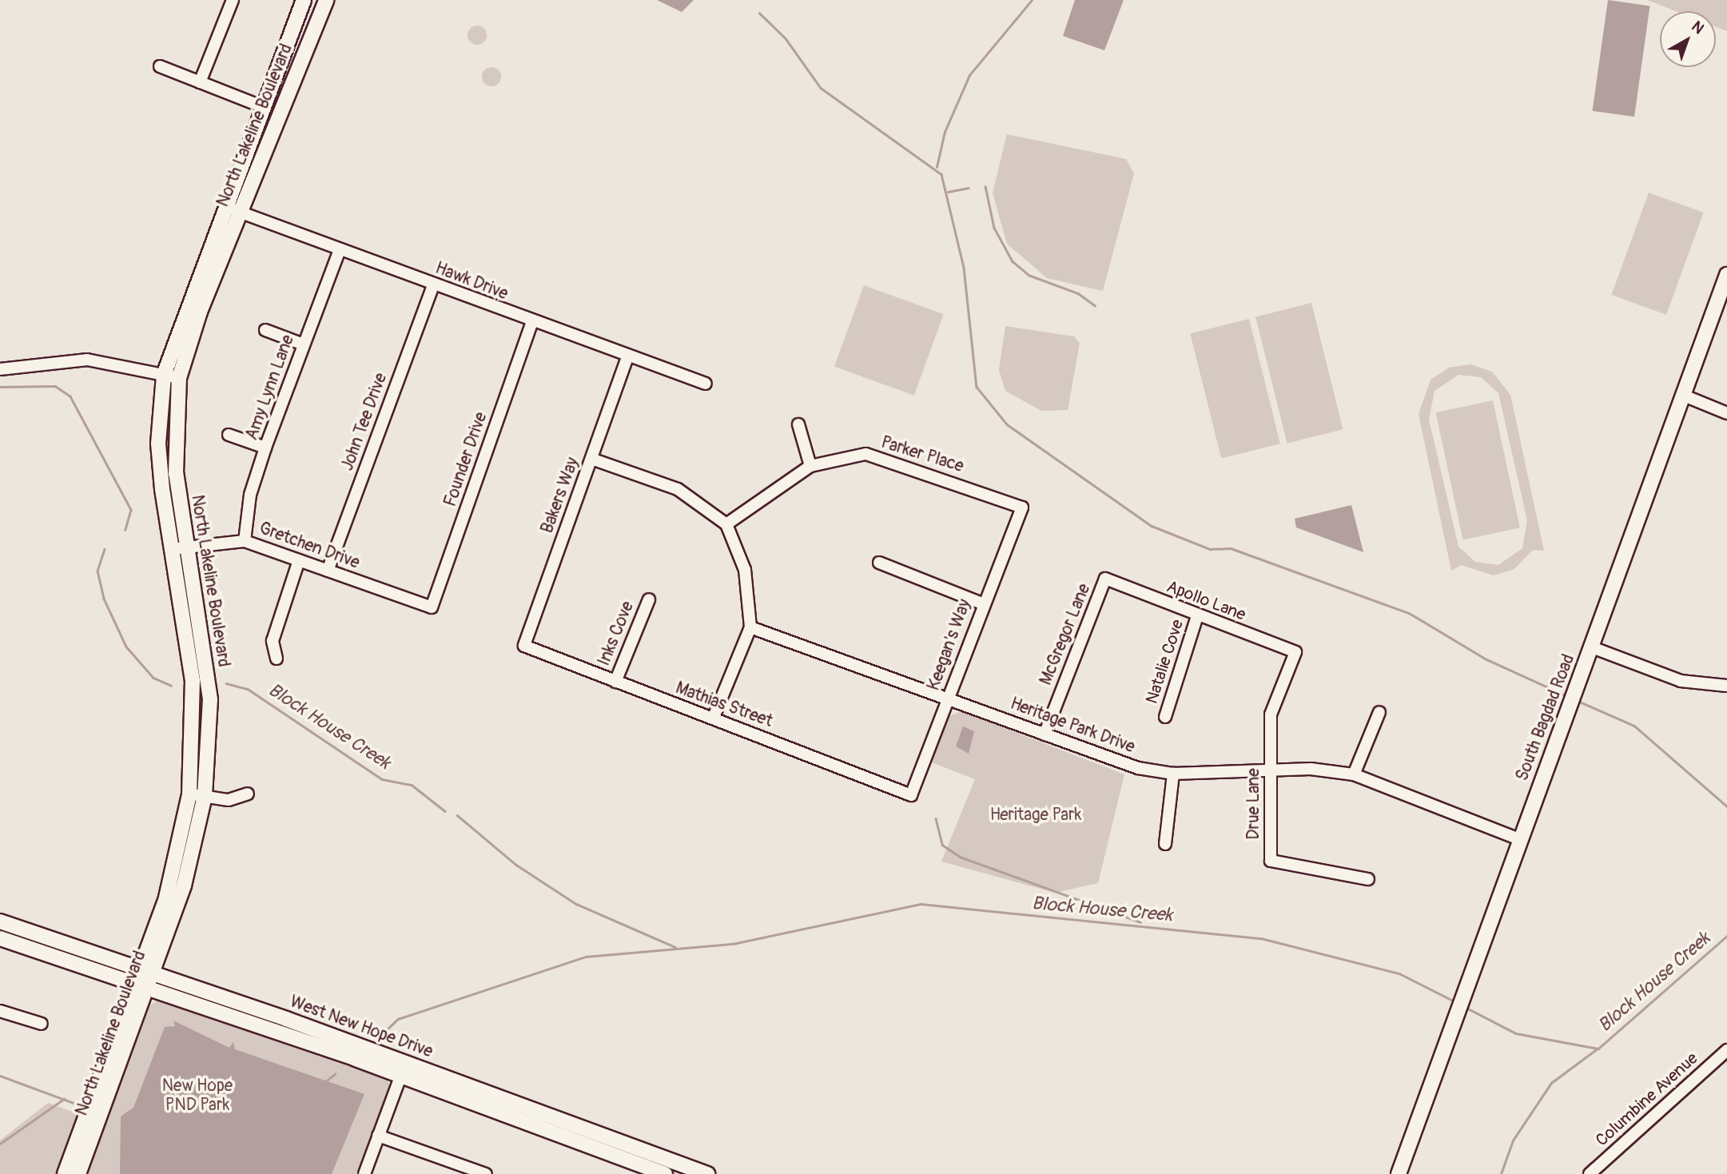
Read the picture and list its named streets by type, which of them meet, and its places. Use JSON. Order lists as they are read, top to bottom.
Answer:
{
  "streets": {
    "main road": ["North Lakeline Boulevard", "South Bagdad Road", "West New Hope Drive"],
    "street": [
      "Hawk Drive",
      "Amy Lynn Lane",
      "John Tee Drive",
      "Parker Place",
      "Founder Drive",
      "Bakers Way",
      "Gretchen Drive",
      "Apollo Lane",
      "Inks Cove",
      "McGregor Lane",
      "Keegan's Way",
      "Natalie Cove",
      "Mathias Street",
      "Heritage Park Drive",
      "Drue Lane",
      "Columbine Avenue"
    ]
  },
  "crossings": [
    ["North Lakeline Boulevard", "Hawk Drive"],
    ["North Lakeline Boulevard", "Gretchen Drive"],
    ["North Lakeline Boulevard", "West New Hope Drive"],
    ["Hawk Drive", "Amy Lynn Lane"],
    ["Hawk Drive", "John Tee Drive"],
    ["Hawk Drive", "Founder Drive"],
    ["Hawk Drive", "Bakers Way"],
    ["Amy Lynn Lane", "Gretchen Drive"],
    ["John Tee Drive", "Gretchen Drive"],
    ["Parker Place", "Keegan's Way"],
    ["Founder Drive", "Gretchen Drive"],
    ["Bakers Way", "Mathias Street"],
    ["Apollo Lane", "McGregor Lane"],
    ["Apollo Lane", "Natalie Cove"],
    ["Apollo Lane", "Drue Lane"],
    ["Inks Cove", "Mathias Street"],
    ["McGregor Lane", "Heritage Park Drive"],
    ["Keegan's Way", "Mathias Street"],
    ["Keegan's Way", "Heritage Park Drive"],
    ["South Bagdad Road", "Heritage Park Drive"],
    ["Heritage Park Drive", "Drue Lane"]
  ],
  "water": ["Block House Creek"],
  "parks": ["Heritage Park", "New Hope PND Park"],
  "north": "top right"
}
